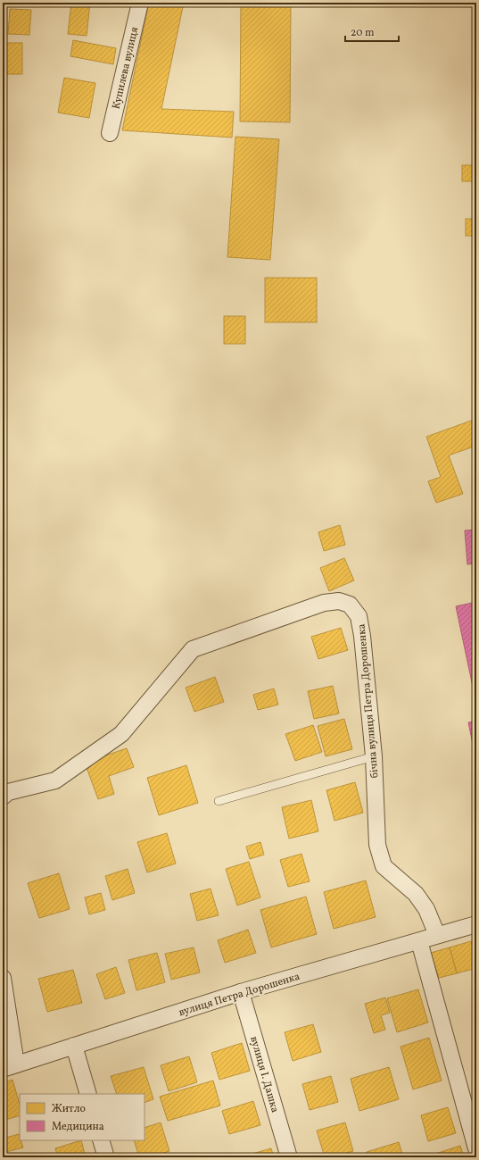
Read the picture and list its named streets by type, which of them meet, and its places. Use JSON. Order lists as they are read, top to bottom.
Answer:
{
  "streets": {
    "street": [
      "Купилева вулиця",
      "бічна вулиця Петра Дорошенка",
      "вулиця Петра Дорошенка",
      "вулиця І. Дашка"
    ]
  },
  "crossings": [
    ["бічна вулиця Петра Дорошенка", "вулиця Петра Дорошенка"],
    ["вулиця Петра Дорошенка", "вулиця І. Дашка"]
  ],
  "legend": ["Житло", "Медицина"],
  "scale_bar": "20 m"
}
